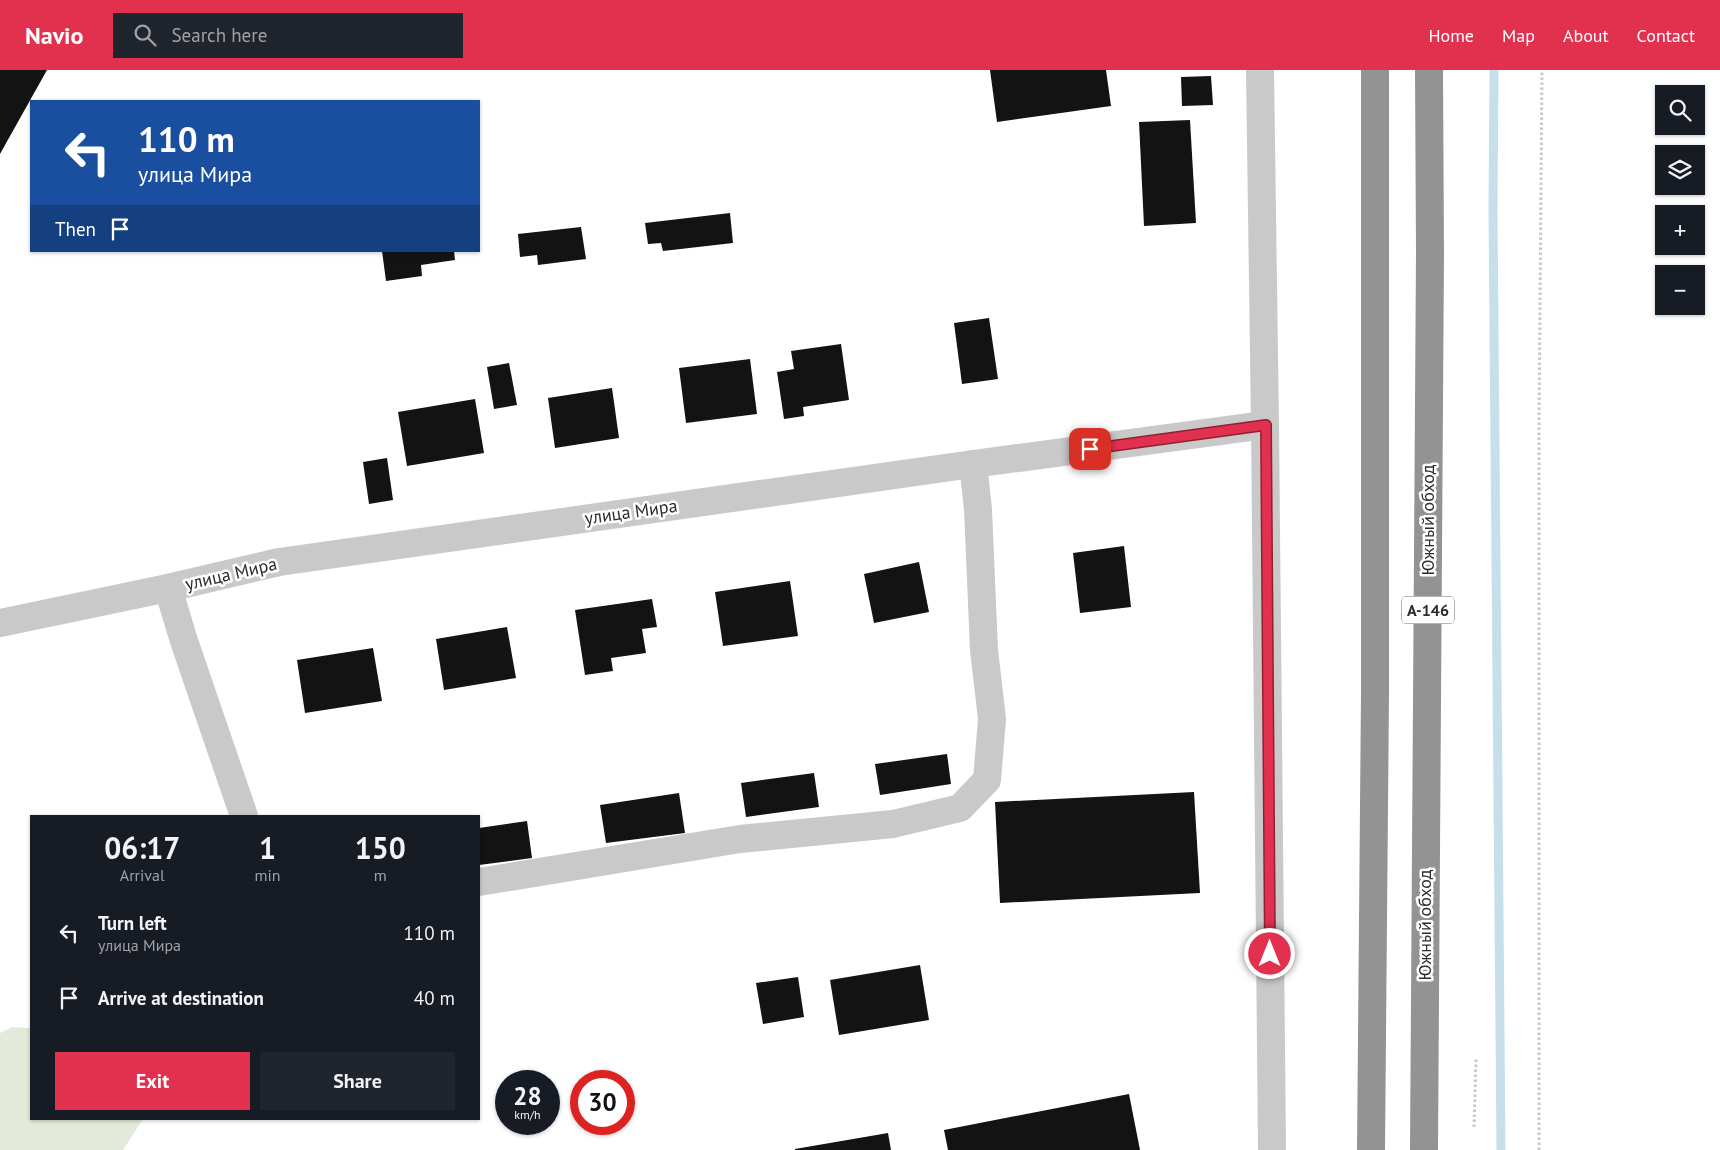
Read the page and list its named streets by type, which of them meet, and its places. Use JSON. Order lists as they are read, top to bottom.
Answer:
{
  "streets": {
    "highway": ["Южный обход", "А-146"],
    "street": ["улица Мира"]
  },
  "page": {
    "header": "Navio",
    "search": "Search here",
    "nav": [
      "Home",
      "Map",
      "About",
      "Contact"
    ],
    "map_buttons": ["+", "−"],
    "turn": ["110 m", "улица Мира"],
    "then": "Then",
    "eta": [
      "06:17",
      "Arrival",
      "1",
      "min",
      "150",
      "m"
    ],
    "list": [
      {
        "name": "Turn left",
        "note": "улица Мира",
        "value": "110 m"
      },
      {
        "name": "Arrive at destination",
        "value": "40 m"
      }
    ],
    "buttons": ["Exit", "Share"],
    "speed": "28 km/h",
    "limit": "30"
  }
}
